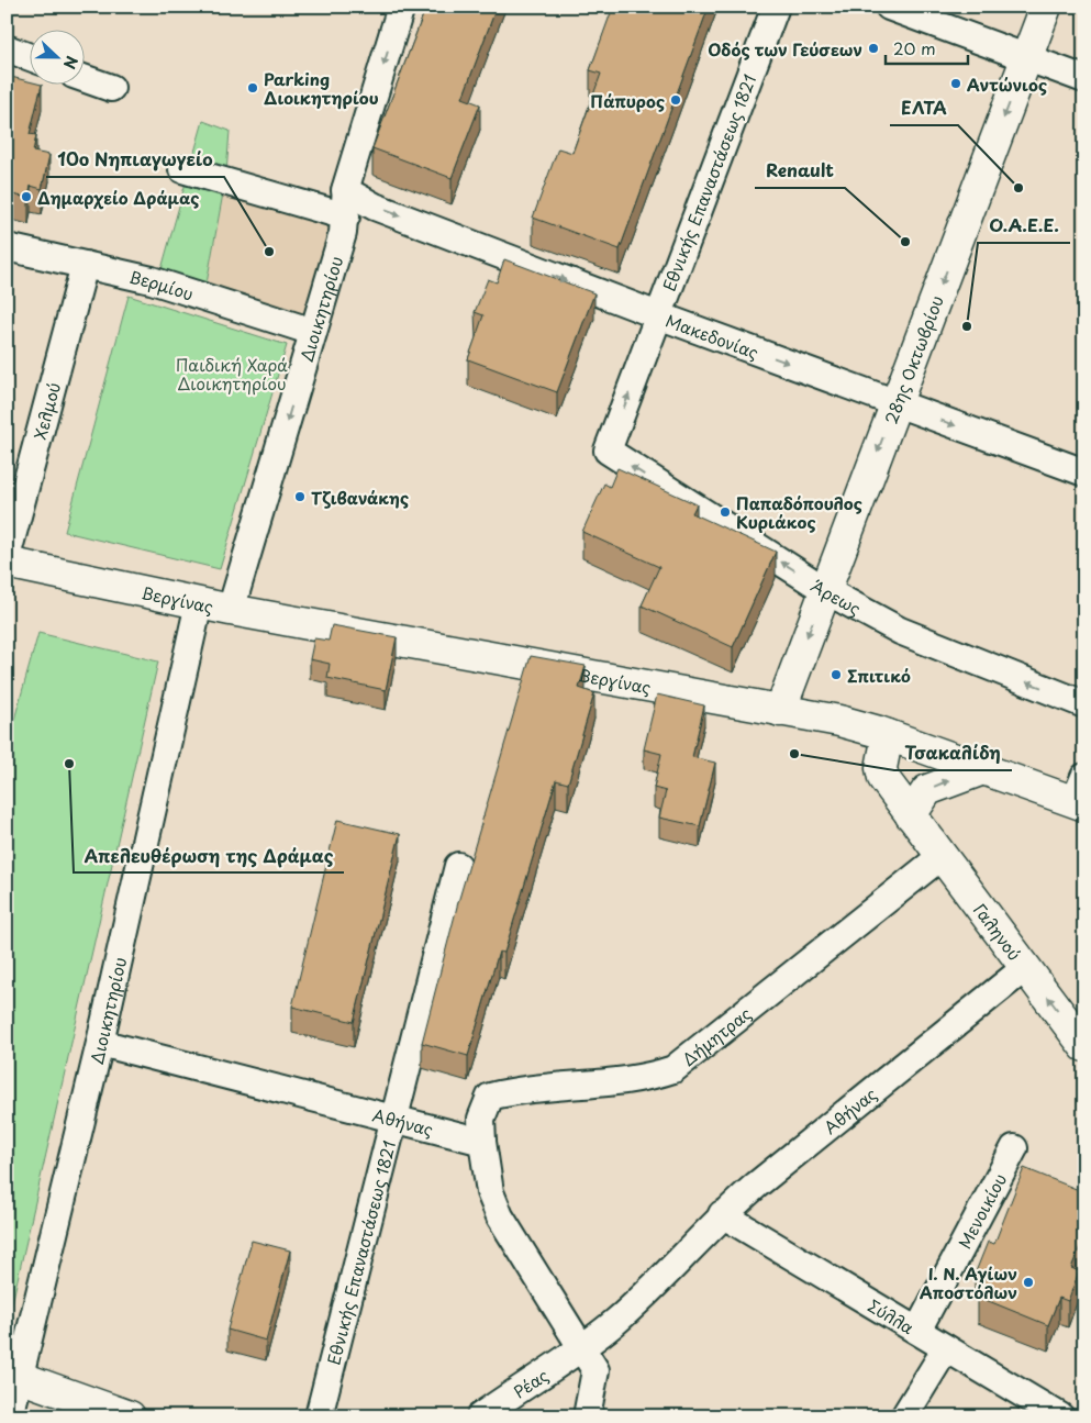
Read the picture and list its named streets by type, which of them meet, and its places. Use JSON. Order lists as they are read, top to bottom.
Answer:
{
  "streets": {
    "street": [
      "Εθνικής Επαναστάσεως 1821",
      "Βερμίου",
      "Διοικητηρίου",
      "Μακεδονίας",
      "28ης Οκτωβρίου",
      "Χελμού",
      "Άρεως",
      "Βεργίνας",
      "Γαληνού",
      "Δήμητρας",
      "Αθήνας",
      "Μενοικίου",
      "Σύλλα",
      "Ρέας"
    ]
  },
  "crossings": [
    ["Εθνικής Επαναστάσεως 1821", "Μακεδονίας"],
    ["Εθνικής Επαναστάσεως 1821", "Άρεως"],
    ["Εθνικής Επαναστάσεως 1821", "Αθήνας"],
    ["Βερμίου", "Διοικητηρίου"],
    ["Βερμίου", "Χελμού"],
    ["Διοικητηρίου", "Μακεδονίας"],
    ["Διοικητηρίου", "Βεργίνας"],
    ["Διοικητηρίου", "Αθήνας"],
    ["Μακεδονίας", "28ης Οκτωβρίου"],
    ["28ης Οκτωβρίου", "Άρεως"],
    ["28ης Οκτωβρίου", "Βεργίνας"],
    ["Βεργίνας", "Γαληνού"],
    ["Γαληνού", "Δήμητρας"],
    ["Γαληνού", "Αθήνας"],
    ["Δήμητρας", "Αθήνας"],
    ["Αθήνας", "Σύλλα"],
    ["Αθήνας", "Ρέας"],
    ["Μενοικίου", "Σύλλα"]
  ],
  "one_way": ["Μακεδονίας", "28ης Οκτωβρίου", "Άρεως"],
  "parks": ["Παιδική Χαρά Διοικητηρίου"],
  "places": [
    "Οδός των Γεύσεων",
    "Αντώνιος",
    "Parking Διοικητηρίου",
    "Πάπυρος",
    "ΕΛΤΑ",
    "Δημαρχείο Δράμας",
    "Renault",
    "10ο Νηπιαγωγείο",
    "Ο.Α.Ε.Ε.",
    "Τζιβανάκης",
    "Παπαδόπουλος Κυριάκος",
    "Σπιτικό",
    "Τσακαλίδη",
    "Απελευθέρωση της Δράμας",
    "Ι. Ν. Αγίων Αποστόλων"
  ],
  "scale_bar": "20 m",
  "north": "right"
}
